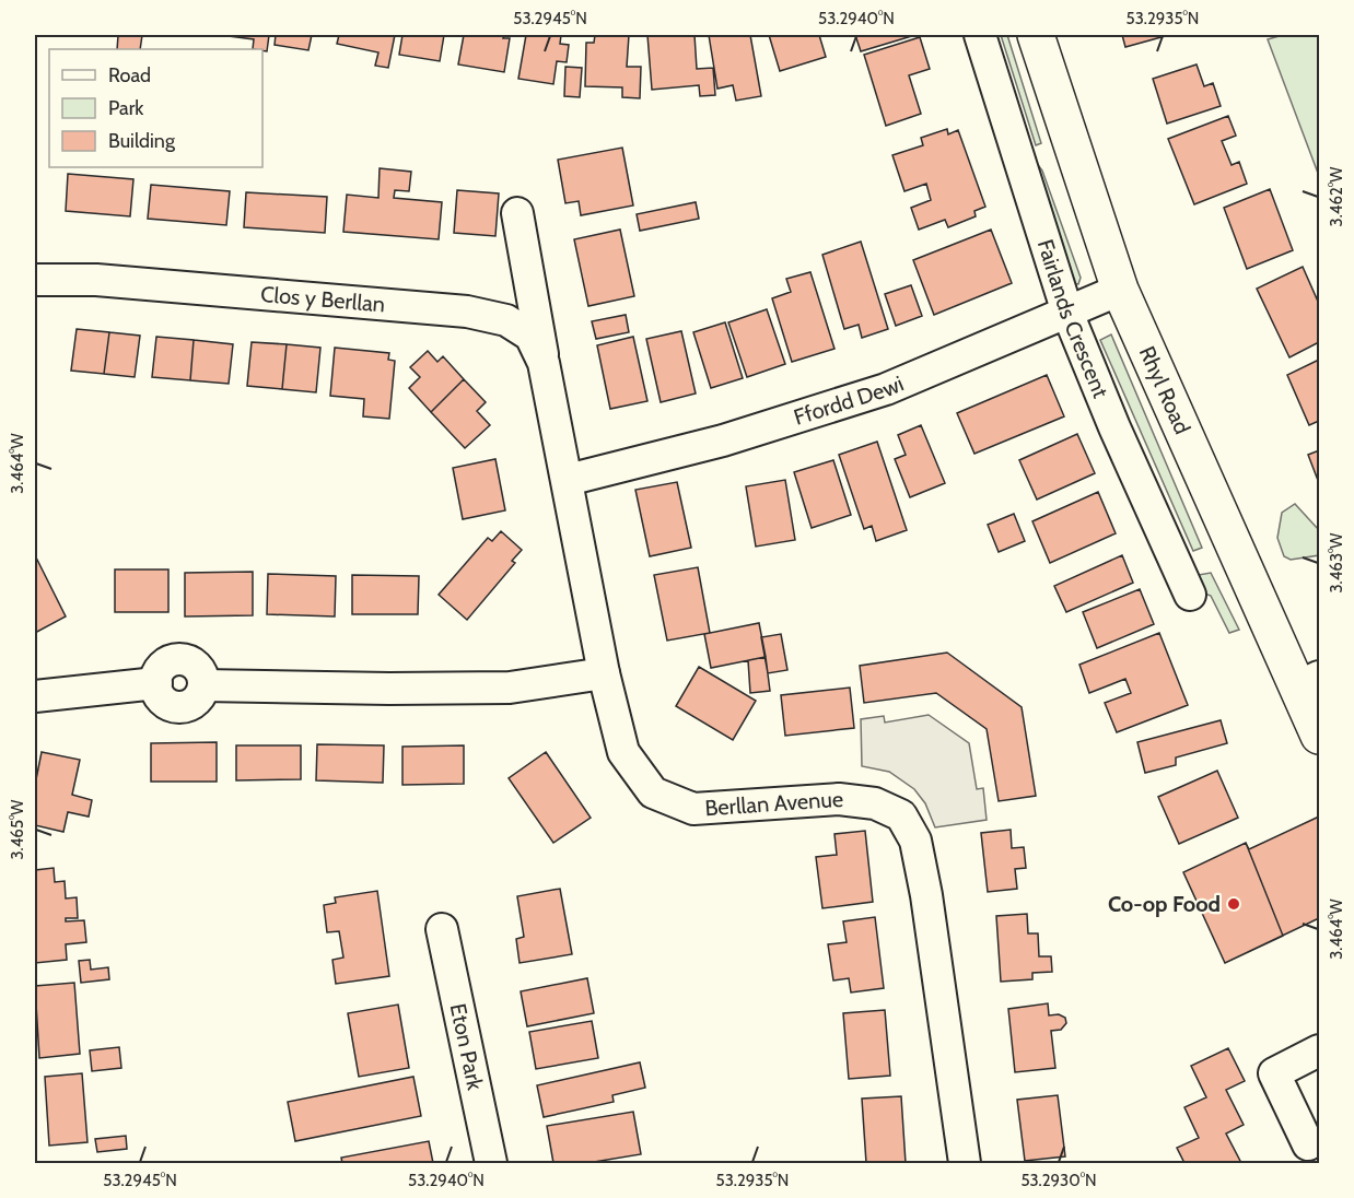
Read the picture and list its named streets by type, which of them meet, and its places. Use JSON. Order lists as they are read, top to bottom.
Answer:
{
  "streets": {
    "street": [
      "Clos y Berllan",
      "Fairlands Crescent",
      "Rhyl Road",
      "Ffordd Dewi",
      "Berllan Avenue",
      "Eton Park"
    ]
  },
  "crossings": [
    ["Clos y Berllan", "Berllan Avenue"],
    ["Fairlands Crescent", "Ffordd Dewi"],
    ["Rhyl Road", "Ffordd Dewi"],
    ["Ffordd Dewi", "Berllan Avenue"]
  ],
  "places": ["Co-op Food"],
  "legend": ["Road", "Park", "Building"],
  "coordinates": [
    "53.2945°N",
    "53.2940°N",
    "53.2935°N",
    "3.462°W",
    "3.464°W",
    "3.463°W",
    "3.465°W",
    "53.2930°N"
  ]
}
